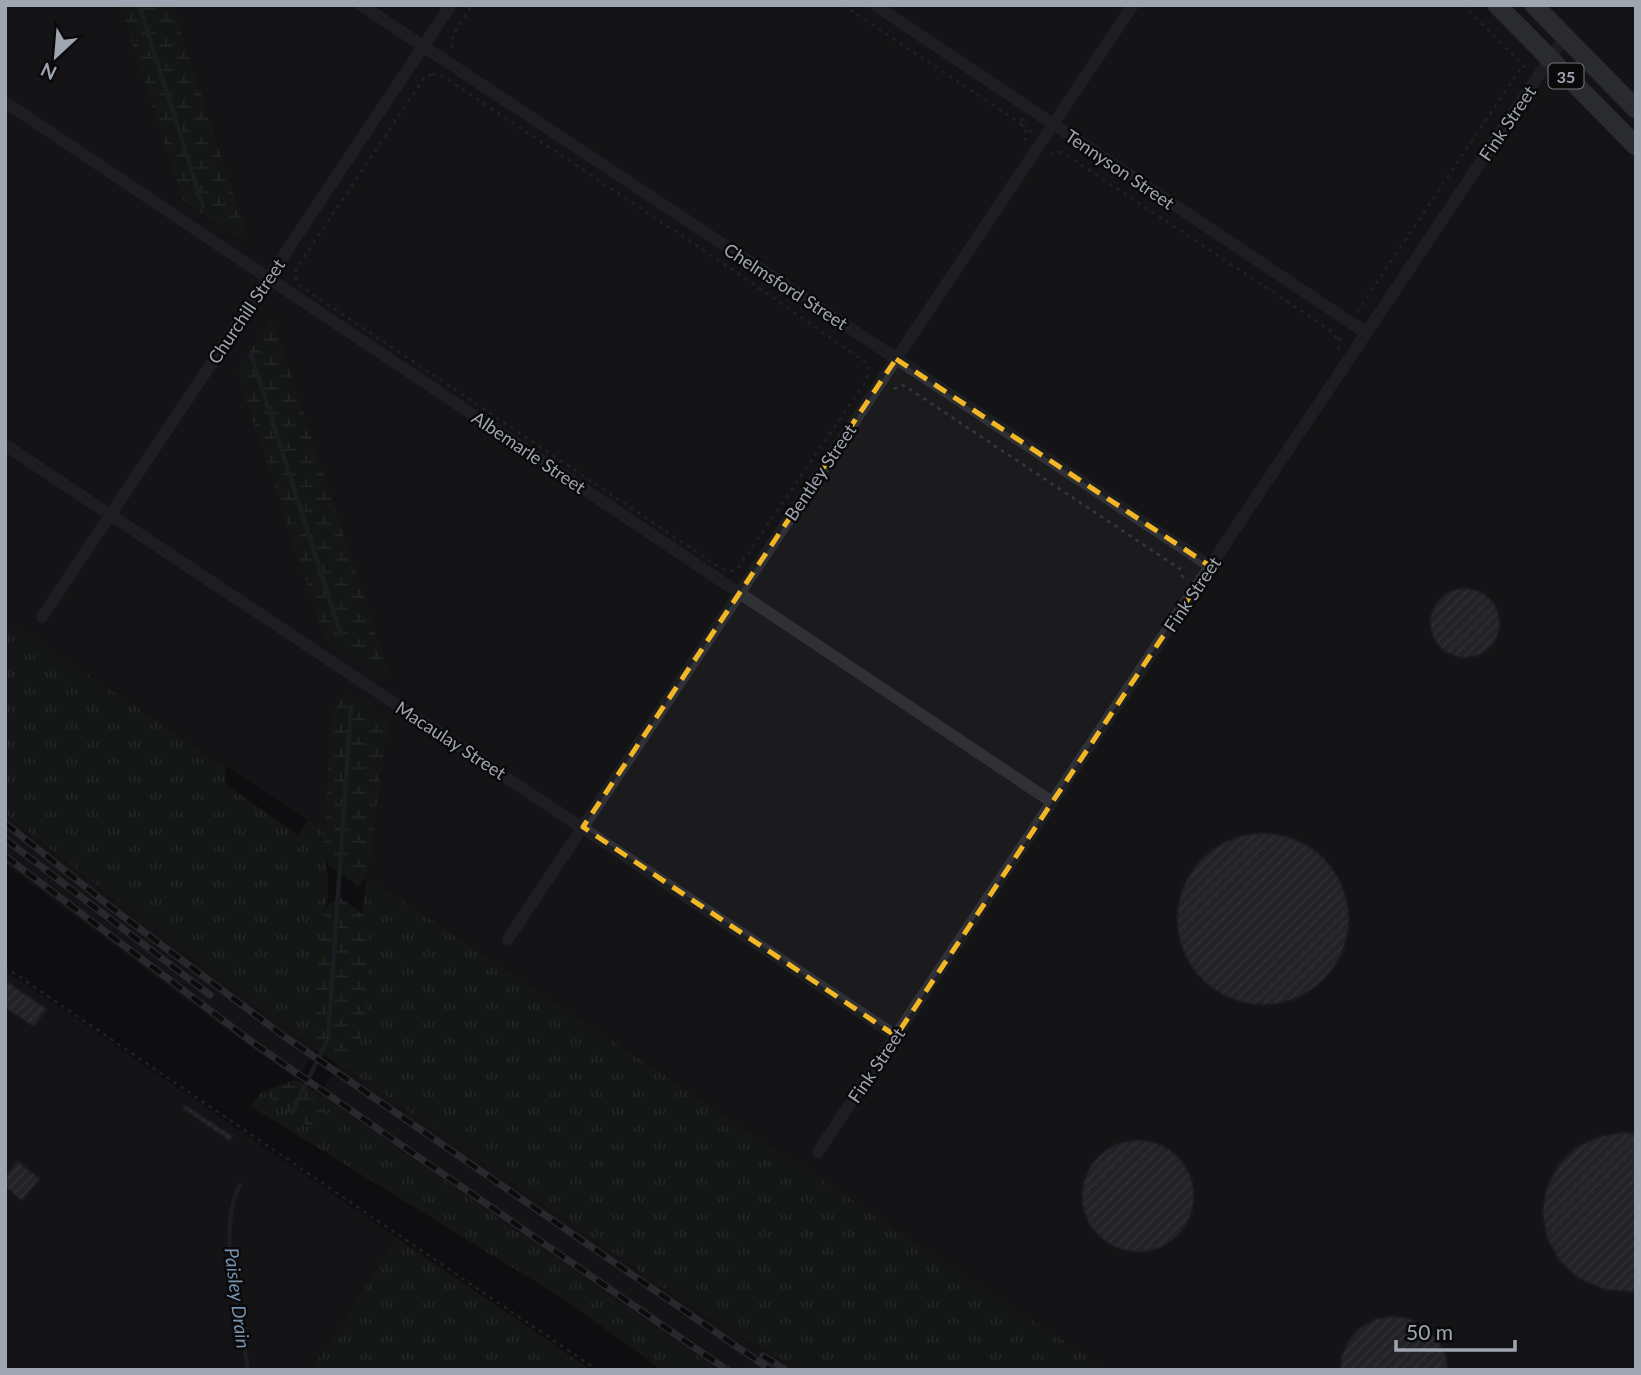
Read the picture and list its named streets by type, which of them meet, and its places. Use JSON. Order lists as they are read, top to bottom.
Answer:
{
  "streets": {
    "main road": ["35"],
    "street": [
      "Fink Street",
      "Tennyson Street",
      "Chelmsford Street",
      "Churchill Street",
      "Albemarle Street",
      "Bentley Street",
      "Macaulay Street"
    ]
  },
  "crossings": [
    ["35", "Fink Street"],
    ["Fink Street", "Tennyson Street"],
    ["Fink Street", "Chelmsford Street"],
    ["Fink Street", "Albemarle Street"],
    ["Fink Street", "Macaulay Street"],
    ["Tennyson Street", "Bentley Street"],
    ["Chelmsford Street", "Churchill Street"],
    ["Chelmsford Street", "Bentley Street"],
    ["Churchill Street", "Albemarle Street"],
    ["Churchill Street", "Macaulay Street"],
    ["Albemarle Street", "Bentley Street"],
    ["Bentley Street", "Macaulay Street"]
  ],
  "water": ["Paisley Drain"],
  "scale_bar": "50 m",
  "north": "bottom left"
}
